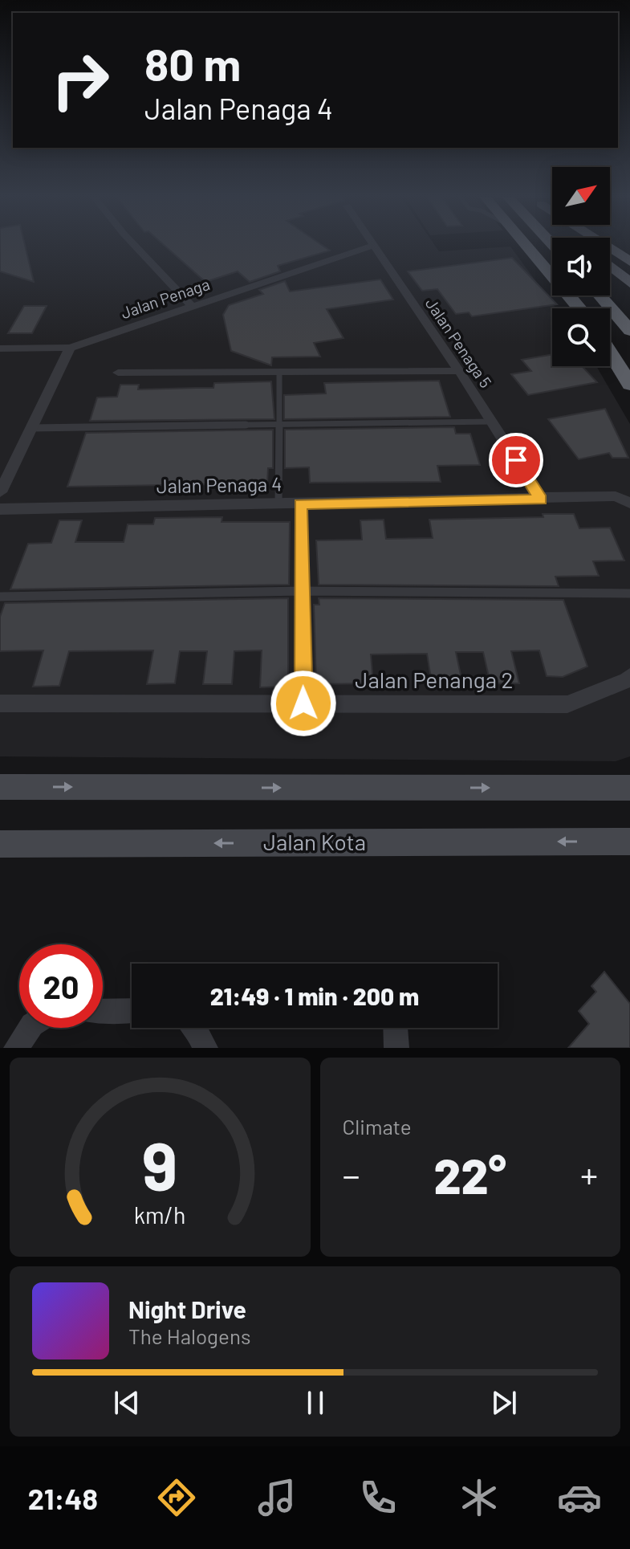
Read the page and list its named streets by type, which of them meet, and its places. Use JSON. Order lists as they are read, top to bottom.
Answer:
{
  "streets": {
    "main road": ["Jalan Kota"],
    "street": [
      "Jalan Penaga",
      "Jalan Penaga 5",
      "Jalan Penaga 4",
      "Jalan Penanga 2"
    ]
  },
  "crossings": [
    ["Jalan Penaga 5", "Jalan Penaga 4"]
  ],
  "north": "top right",
  "page": {
    "turn": ["80 m", "Jalan Penaga 4"],
    "limit": "20",
    "trip": "21:49 · 1 min · 200 m",
    "tile": "Climate",
    "heat": ["−", "22°", "+"],
    "song": ["Night Drive", "The Halogens"],
    "tabs": "21:48",
    "gauge": ["9", "km/h"]
  }
}
